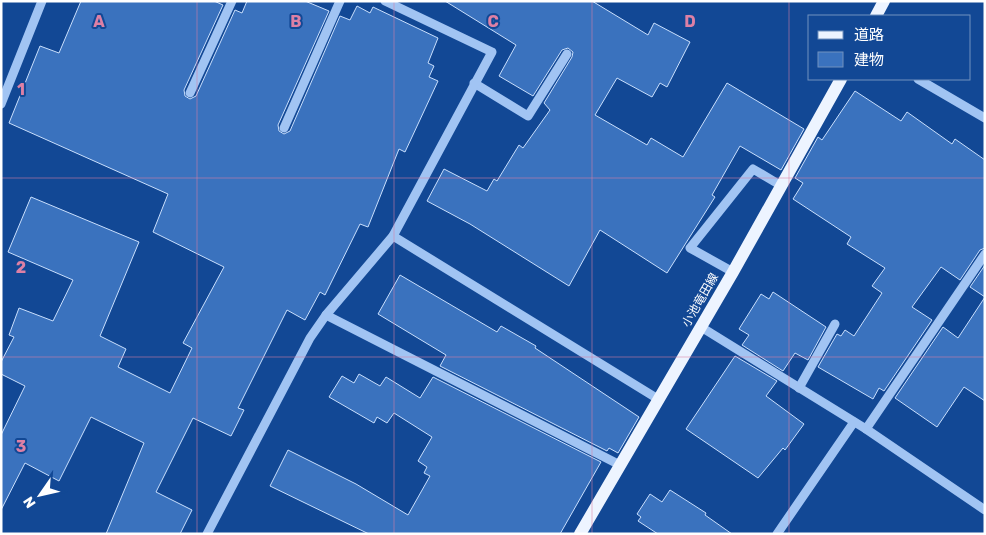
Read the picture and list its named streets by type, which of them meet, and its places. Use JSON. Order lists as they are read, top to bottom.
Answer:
{
  "streets": {
    "main road": ["小池竜田線"]
  },
  "legend": ["道路", "建物"],
  "north": "bottom left",
  "grid": {
    "columns": [
      "A",
      "B",
      "C",
      "D"
    ],
    "rows": ["1", "2", "3"]
  }
}
